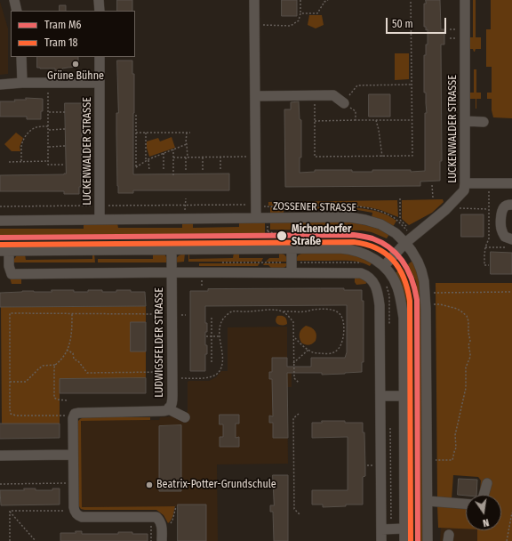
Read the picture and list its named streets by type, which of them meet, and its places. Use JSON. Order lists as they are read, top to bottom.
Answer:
{
  "streets": {
    "street": ["LUCKENWALDER STRASSE", "ZOSSENER STRASSE", "LUDWIGSFELDER STRASSE"]
  },
  "crossings": [
    ["LUCKENWALDER STRASSE", "ZOSSENER STRASSE"]
  ],
  "places": ["Grüne Bühne", "Michendorfer Straße", "Beatrix-Potter-Grundschule"],
  "lines": ["tram line M6", "tram line 18"],
  "legend": ["Tram M6", "Tram 18"],
  "scale_bar": "50 m",
  "north": "bottom"
}
